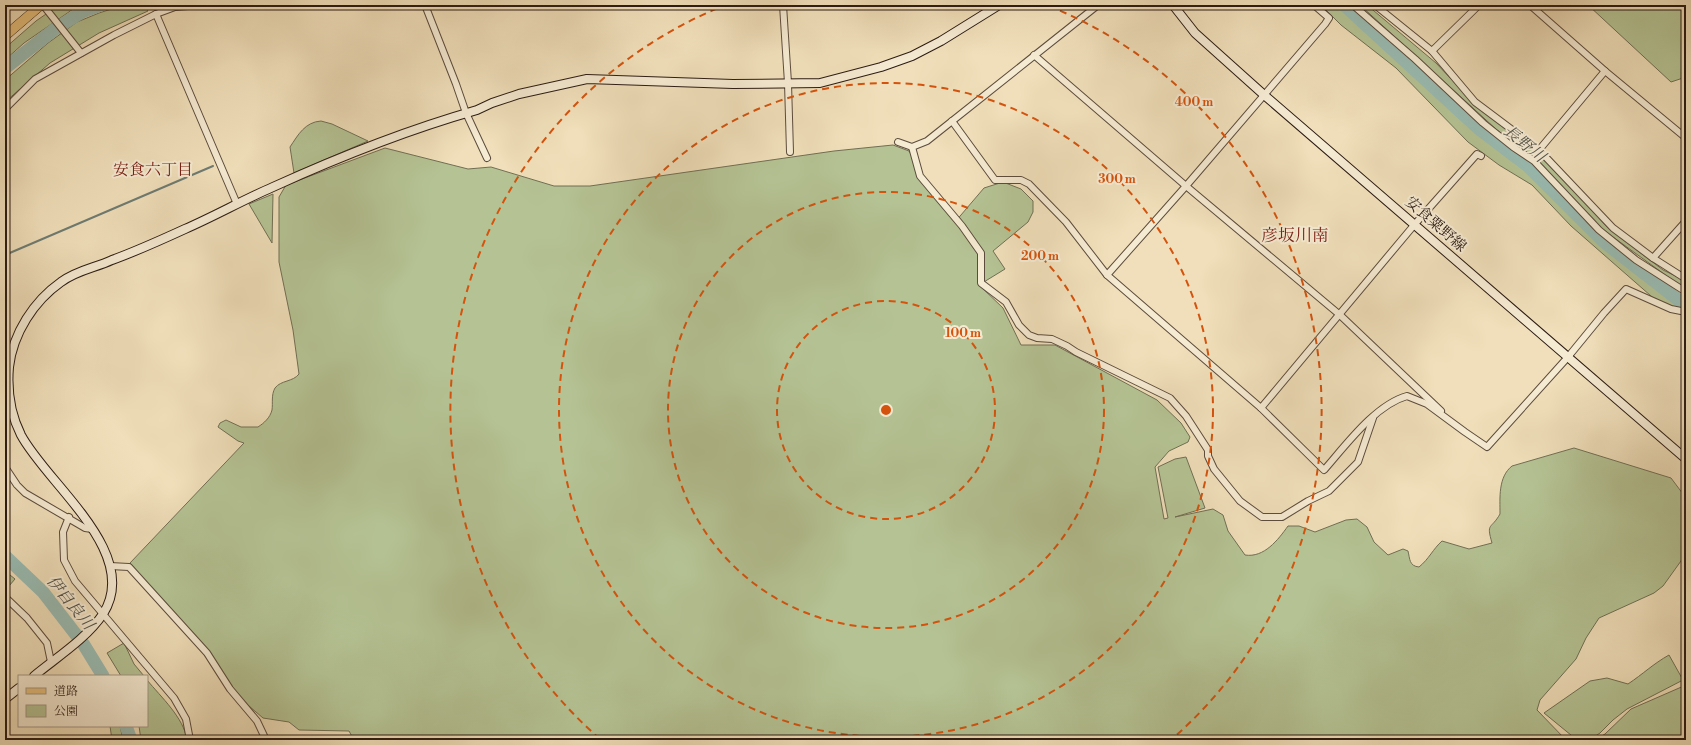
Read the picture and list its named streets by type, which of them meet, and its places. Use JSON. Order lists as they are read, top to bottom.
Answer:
{
  "streets": {
    "street": ["安食粟野線"]
  },
  "districts": ["安食六丁目", "彦坂川南"],
  "water": ["長野川", "伊自良川"],
  "legend": ["道路", "公園"],
  "rings": [
    "400 m",
    "300 m",
    "200 m",
    "100 m"
  ]
}
